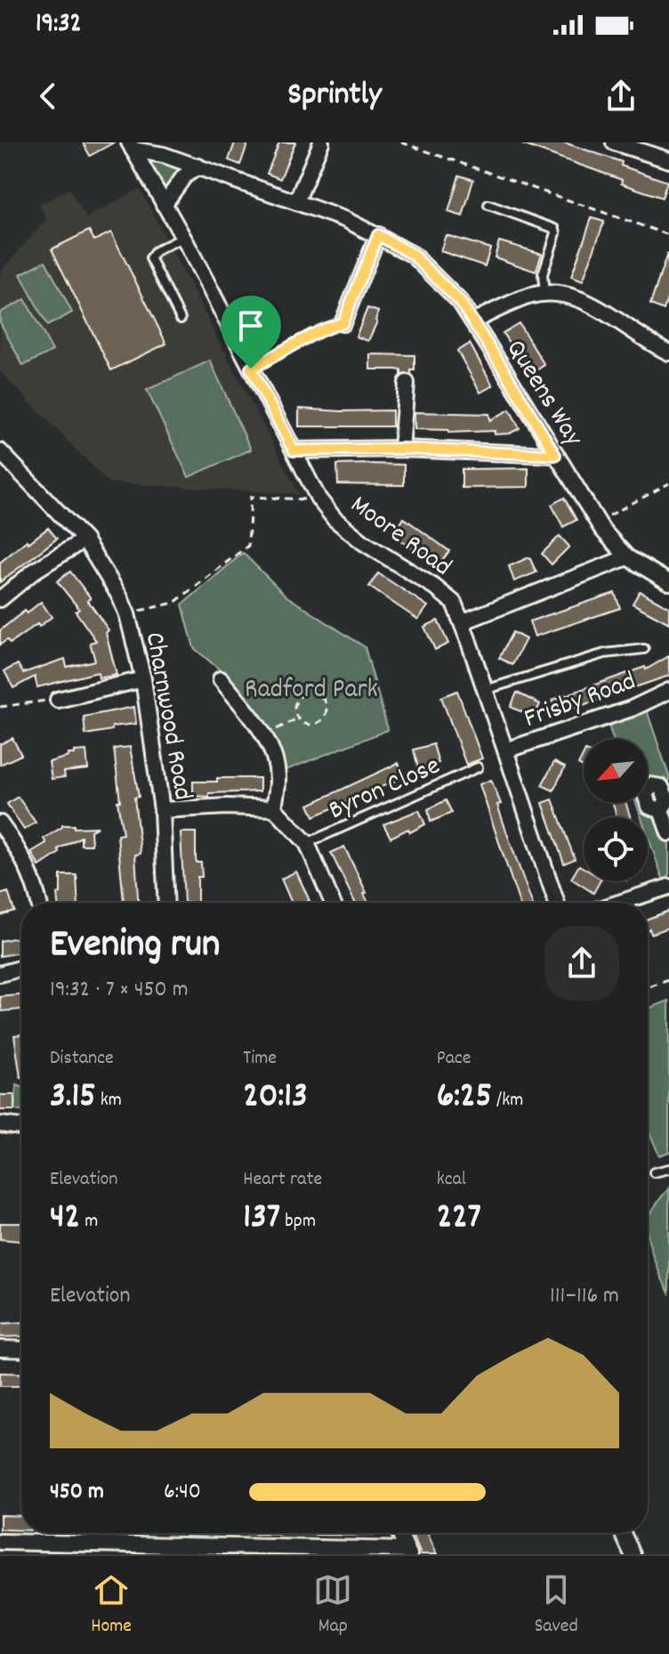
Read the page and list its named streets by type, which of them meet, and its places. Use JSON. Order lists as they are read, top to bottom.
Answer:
{
  "streets": {
    "street": [
      "Queens Way",
      "Moore Road",
      "Frisby Road",
      "Charnwood Road"
    ],
    "lane": ["Byron Close"]
  },
  "crossings": [
    ["Queens Way", "Moore Road"],
    ["Moore Road", "Frisby Road"]
  ],
  "parks": ["Radford Park"],
  "north": "bottom left",
  "page": {
    "status": "19:32",
    "header": "Sprintly",
    "heading": ["Evening run", "19:32 · 7 × 450 m"],
    "stats": [
      ["Distance", "3.15 km"],
      ["Time", "20:13"],
      ["Pace", "6:25 /km"],
      ["Elevation", "42 m"],
      ["Heart rate", "137 bpm"],
      ["kcal", "227"]
    ],
    "chart": ["Elevation", "111–116 m"],
    "list": [
      {
        "name": "450 m",
        "note": "6:40"
      }
    ],
    "tabs": ["Home", "Map", "Saved"]
  }
}
